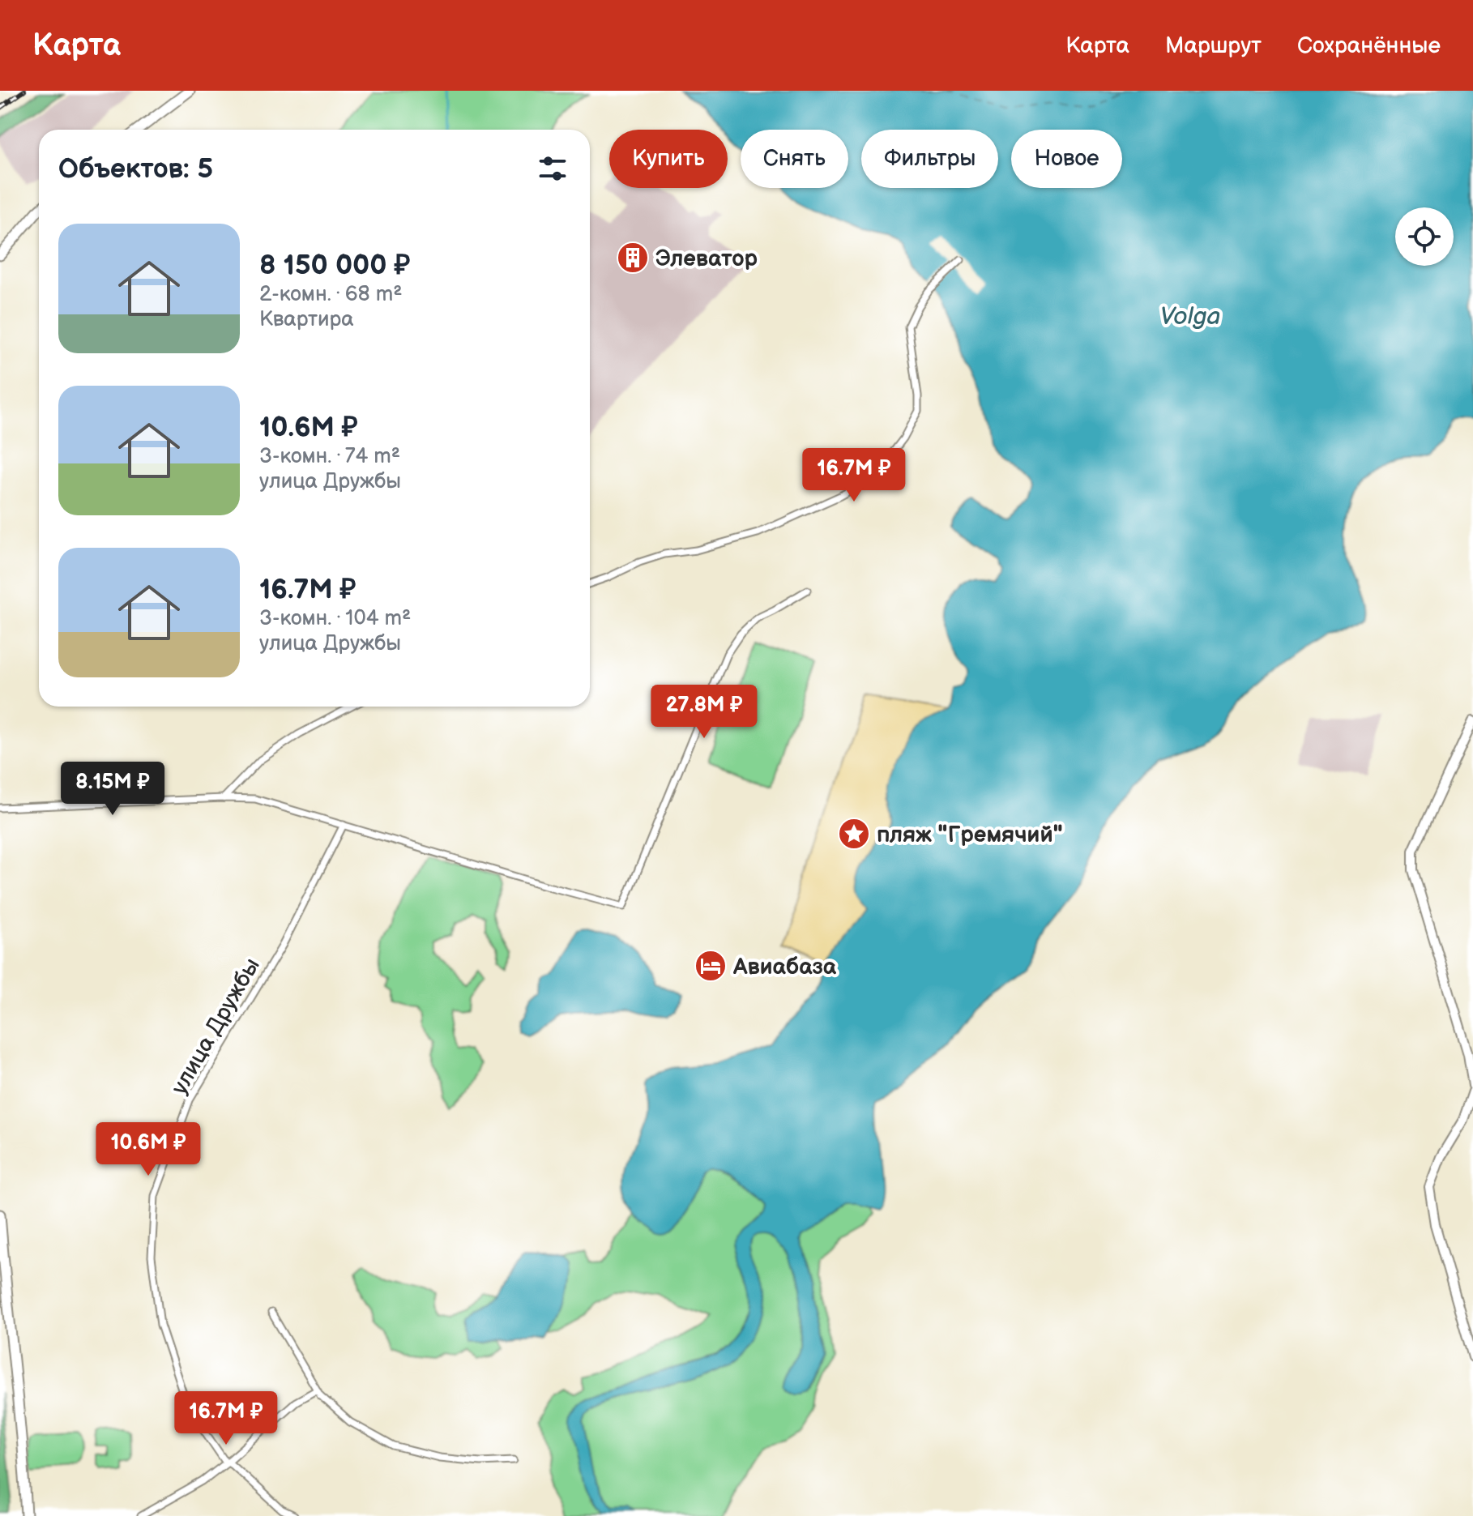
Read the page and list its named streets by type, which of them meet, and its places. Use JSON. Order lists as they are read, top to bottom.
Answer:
{
  "streets": {
    "street": ["улица Дружбы"]
  },
  "water": ["Volga"],
  "places": {
    "building": ["Элеватор"],
    "place": ["пляж \"Гремячий\""],
    "hotel": ["Авиабаза"]
  },
  "page": {
    "header": "Карта",
    "nav": ["Карта", "Маршрут", "Сохранённые"],
    "chip": [
      "Купить",
      "Снять",
      "Фильтры",
      "Новое"
    ],
    "heading": "Объектов: 5",
    "list": [
      {
        "name": "8 150 000 ₽",
        "note": "2-комн. · 68 m² · Квартира"
      },
      {
        "name": "10.6M ₽",
        "note": "3-комн. · 74 m² · улица Дружбы"
      },
      {
        "name": "16.7M ₽",
        "note": "3-комн. · 104 m² · улица Дружбы"
      }
    ],
    "price": [
      "16.7M ₽",
      "27.8M ₽",
      "8.15M ₽",
      "10.6M ₽",
      "16.7M ₽"
    ]
  }
}
